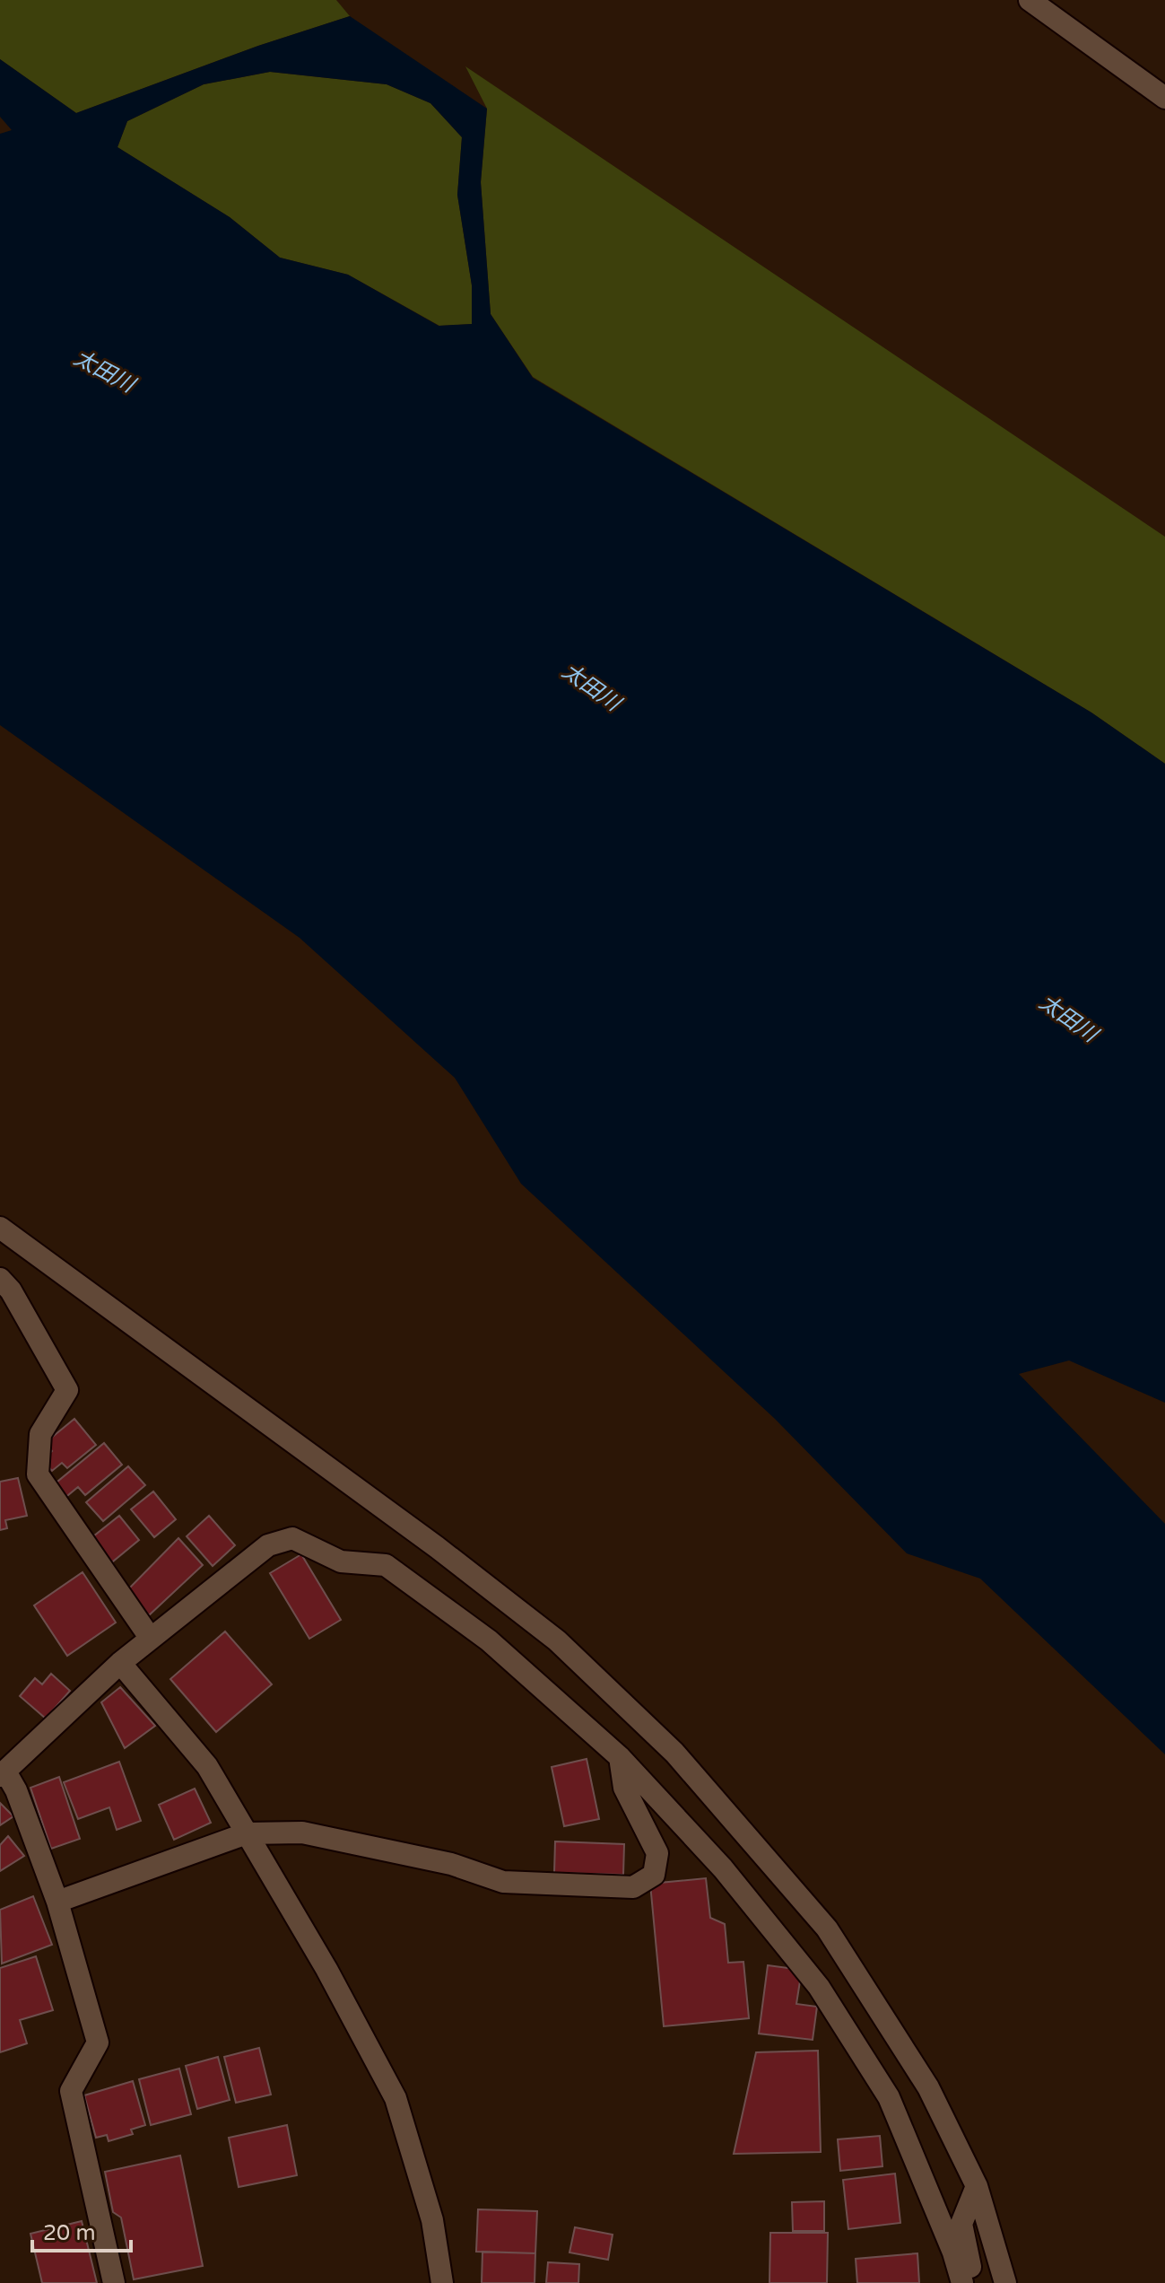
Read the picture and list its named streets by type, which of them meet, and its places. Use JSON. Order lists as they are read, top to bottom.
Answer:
{
  "water": ["太田川"],
  "scale_bar": "20 m"
}
